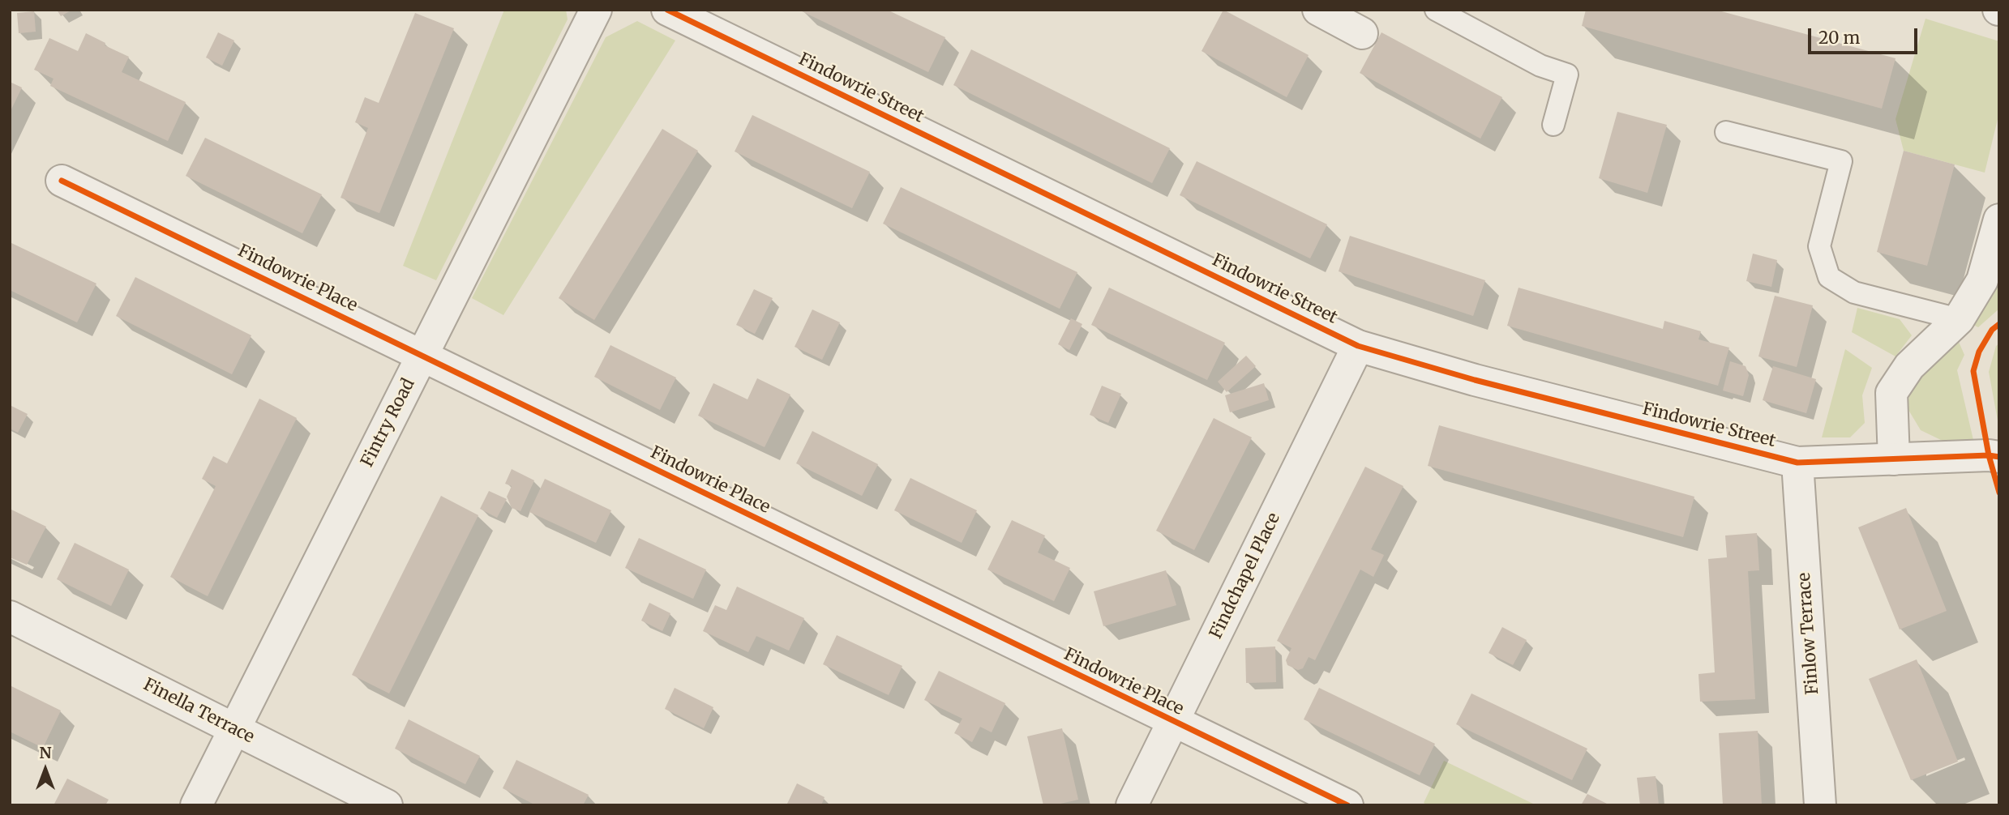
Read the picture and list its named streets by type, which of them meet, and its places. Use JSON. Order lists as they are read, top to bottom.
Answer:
{
  "streets": {
    "street": [
      "Findowrie Street",
      "Findowrie Place",
      "Fintry Road",
      "Findchapel Place",
      "Finlow Terrace",
      "Finella Terrace"
    ]
  },
  "crossings": [
    ["Findowrie Street", "Findchapel Place"],
    ["Findowrie Street", "Finlow Terrace"],
    ["Findowrie Place", "Fintry Road"],
    ["Findowrie Place", "Findchapel Place"],
    ["Fintry Road", "Finella Terrace"]
  ],
  "scale_bar": "20 m",
  "north": "top"
}
